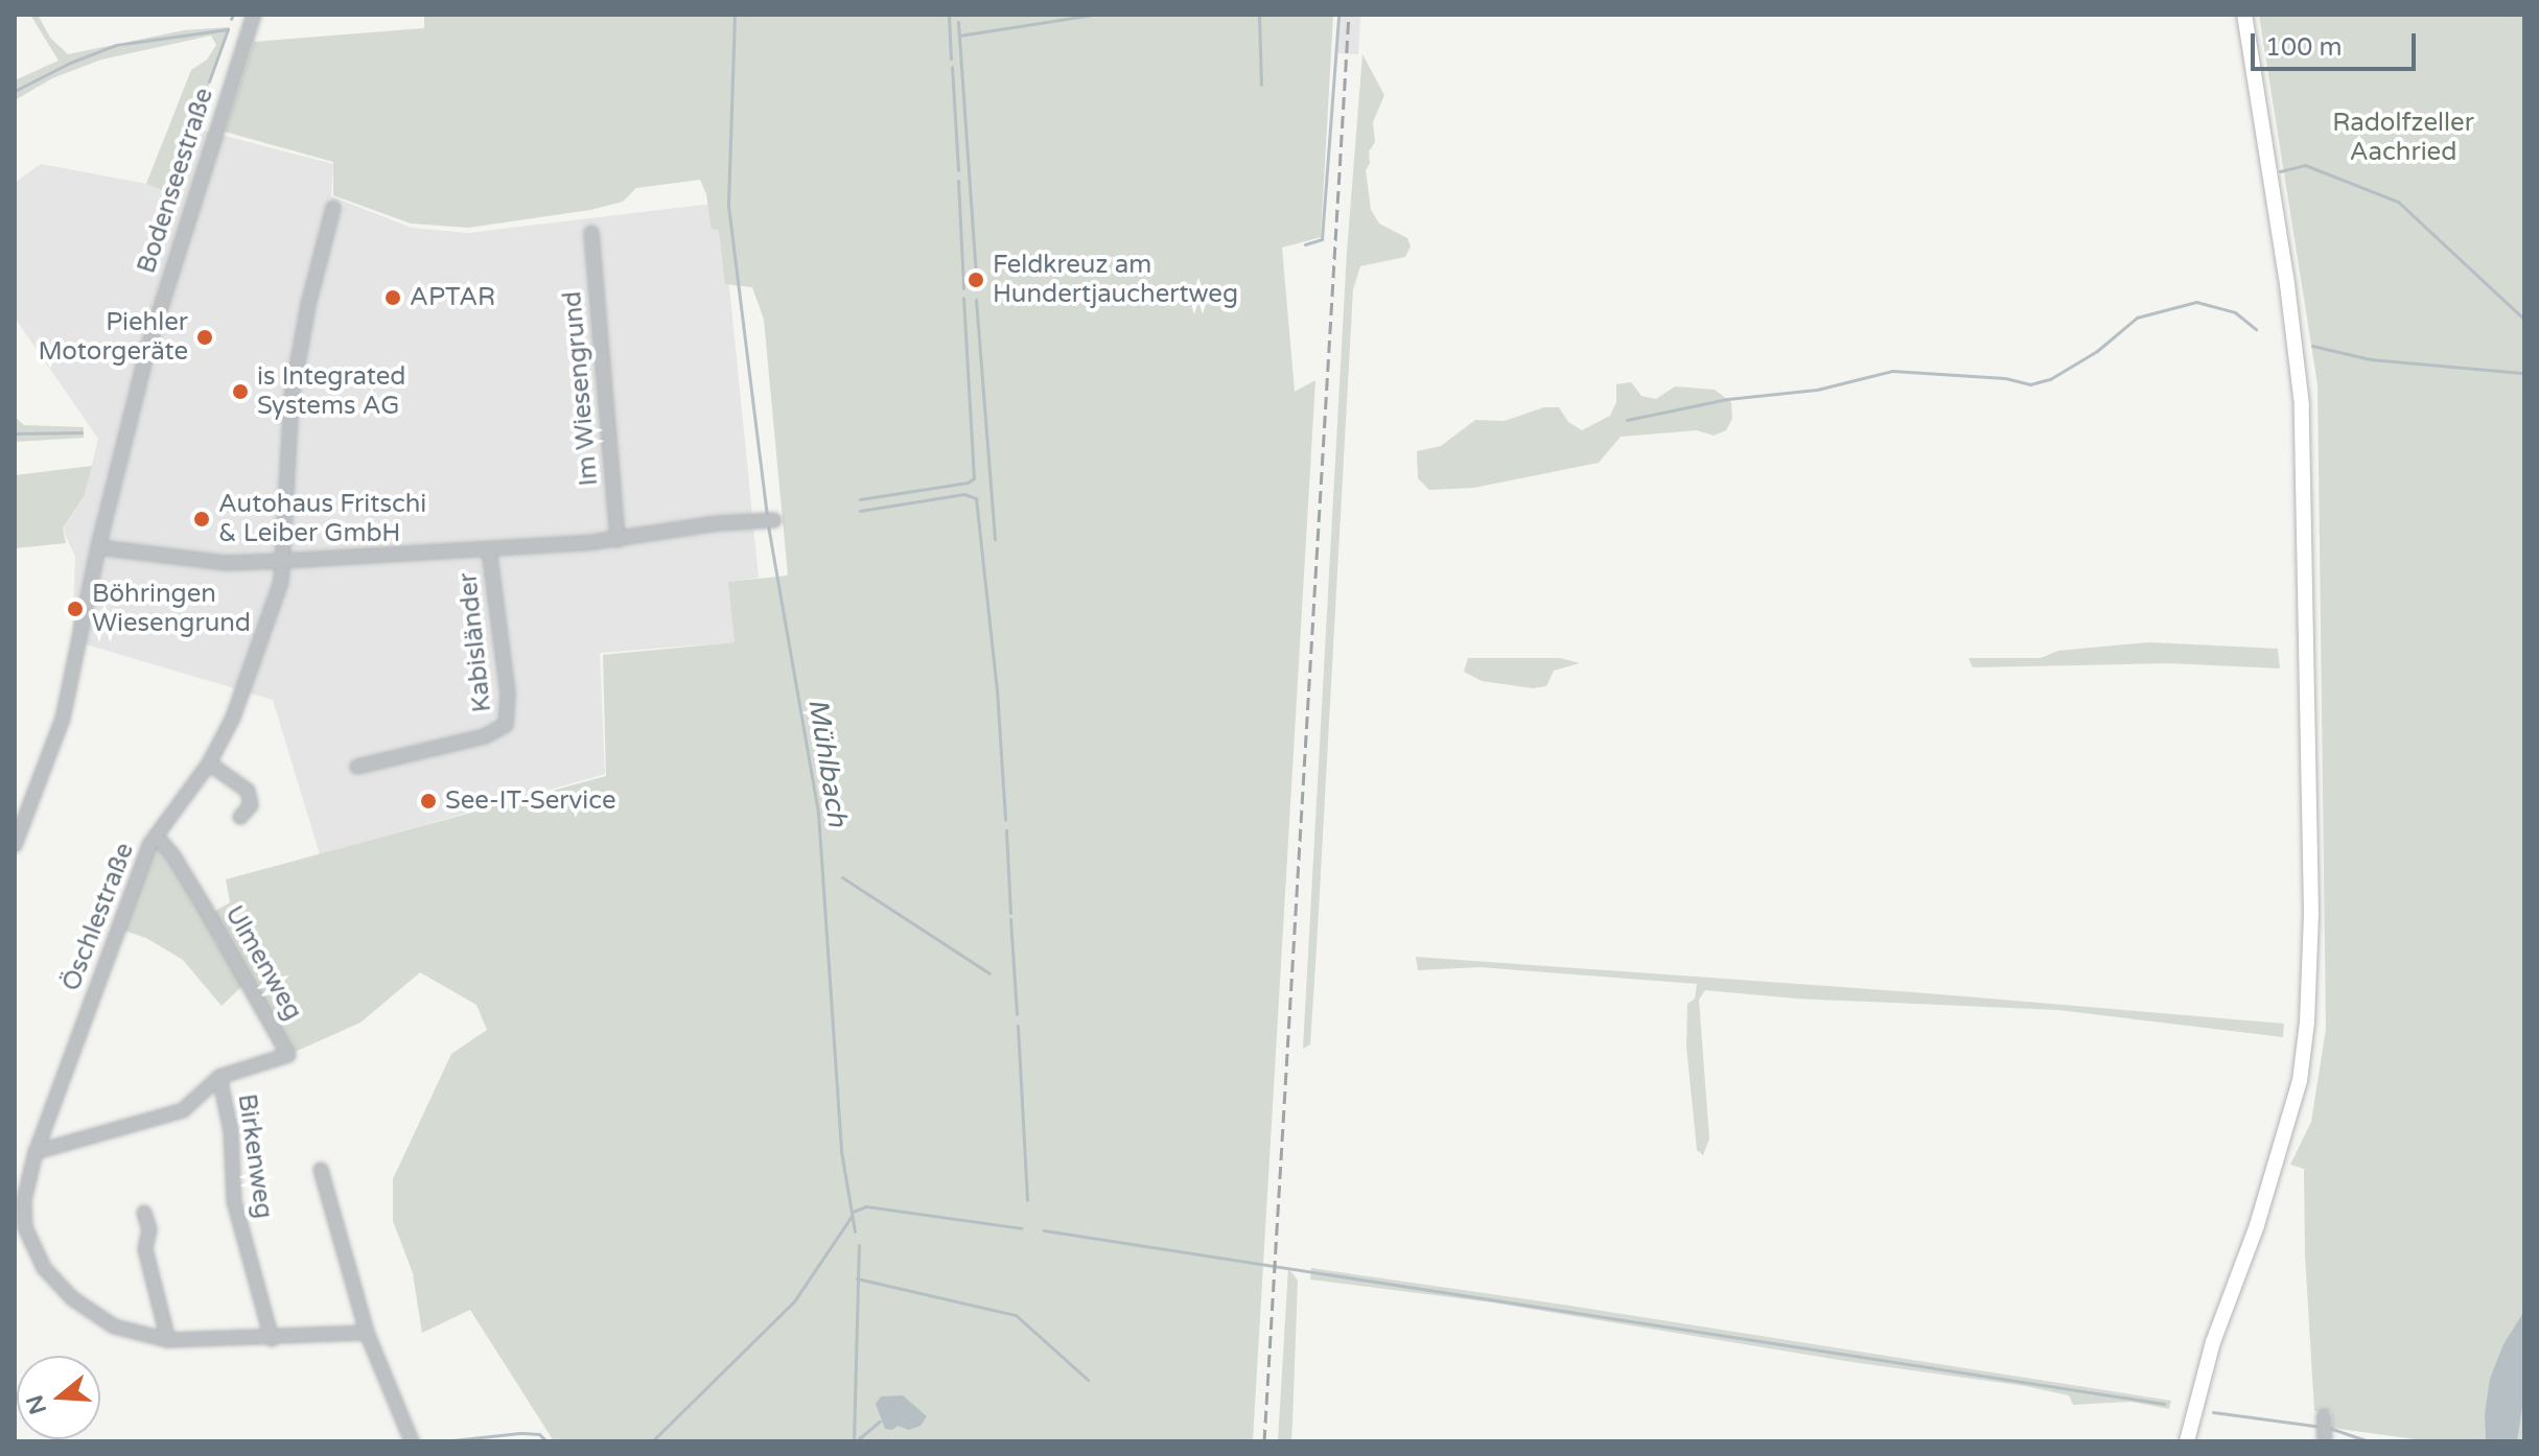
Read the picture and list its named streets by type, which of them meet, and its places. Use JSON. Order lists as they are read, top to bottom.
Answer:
{
  "streets": {
    "street": [
      "Bodenseestraße",
      "Im Wiesengrund",
      "Kabisländer",
      "Öschlestraße",
      "Ulmenweg",
      "Birkenweg"
    ]
  },
  "crossings": [
    ["Öschlestraße", "Ulmenweg"],
    ["Öschlestraße", "Birkenweg"],
    ["Ulmenweg", "Birkenweg"]
  ],
  "water": ["Mühlbach"],
  "parks": ["Radolfzeller Aachried"],
  "places": [
    "Feldkreuz am Hundertjauchertweg",
    "APTAR",
    "Piehler Motorgeräte",
    "is Integrated Systems AG",
    "Autohaus Fritschi & Leiber GmbH",
    "Böhringen Wiesengrund",
    "See-IT-Service"
  ],
  "scale_bar": "100 m",
  "north": "left"
}
